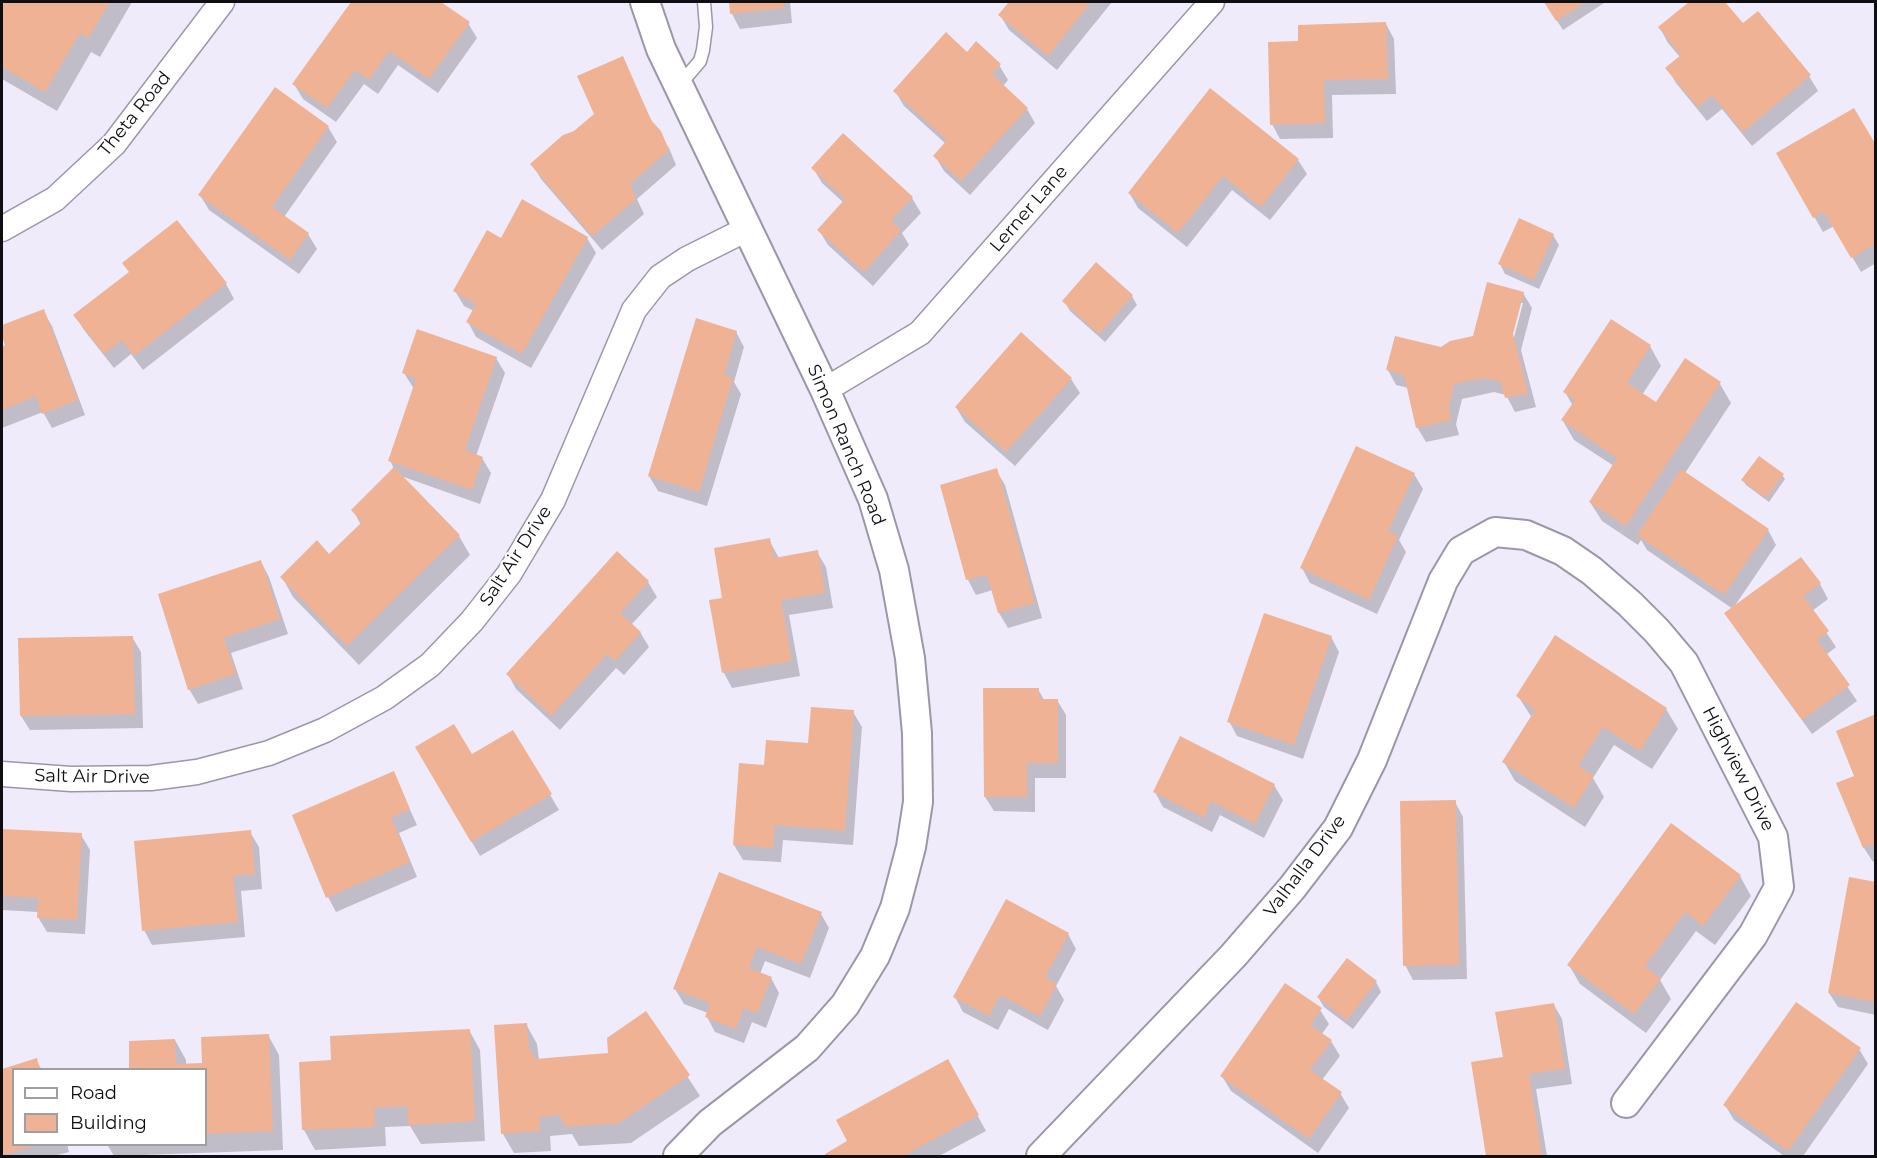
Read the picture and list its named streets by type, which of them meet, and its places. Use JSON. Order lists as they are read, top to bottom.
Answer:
{
  "streets": {
    "street": [
      "Theta Road",
      "Lerner Lane",
      "Simon Ranch Road",
      "Salt Air Drive",
      "Highview Drive",
      "Valhalla Drive"
    ]
  },
  "crossings": [
    ["Lerner Lane", "Simon Ranch Road"],
    ["Simon Ranch Road", "Salt Air Drive"],
    ["Highview Drive", "Valhalla Drive"]
  ],
  "legend": ["Road", "Building"]
}
